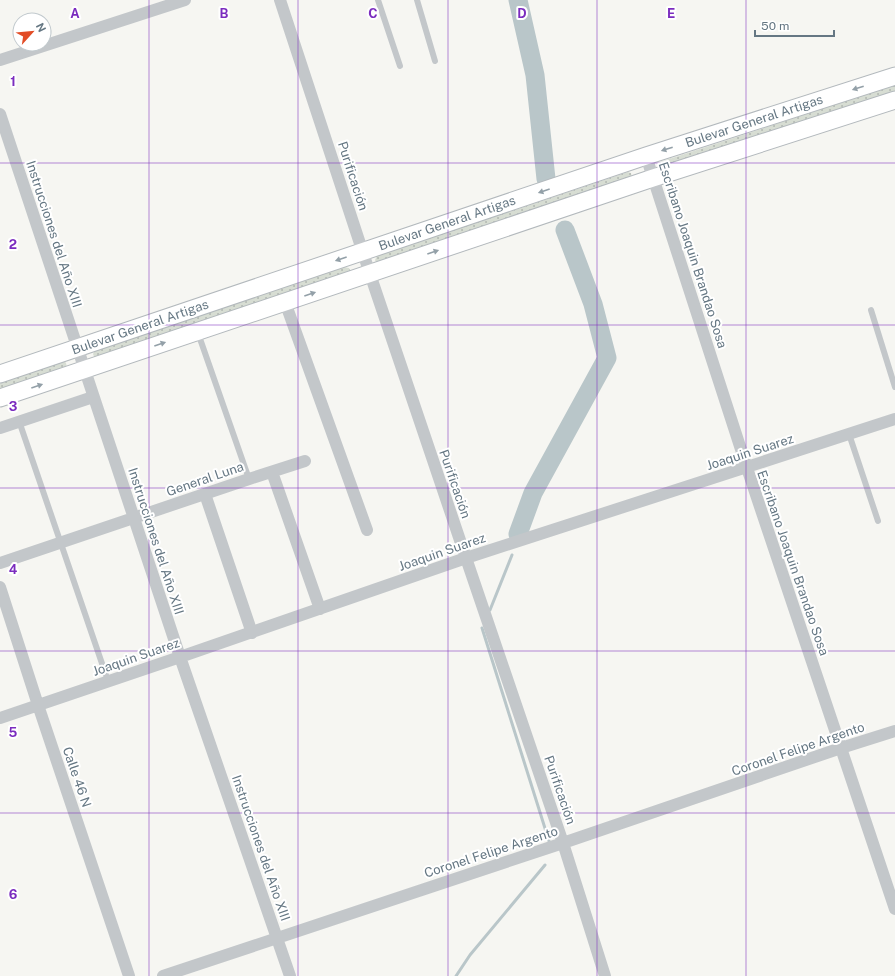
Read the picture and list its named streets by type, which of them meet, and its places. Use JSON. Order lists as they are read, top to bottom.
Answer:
{
  "streets": {
    "street": [
      "Bulevar General Artigas",
      "Purificación",
      "Instrucciones del Año XIII",
      "Escribano Joaquin Brandao Sosa",
      "Joaquin Suarez",
      "General Luna",
      "Coronel Felipe Argento",
      "Calle 46 N"
    ]
  },
  "crossings": [
    ["Bulevar General Artigas", "Purificación"],
    ["Bulevar General Artigas", "Instrucciones del Año XIII"],
    ["Bulevar General Artigas", "Escribano Joaquin Brandao Sosa"],
    ["Purificación", "Joaquin Suarez"],
    ["Purificación", "Coronel Felipe Argento"],
    ["Instrucciones del Año XIII", "Joaquin Suarez"],
    ["Instrucciones del Año XIII", "General Luna"],
    ["Instrucciones del Año XIII", "Coronel Felipe Argento"],
    ["Escribano Joaquin Brandao Sosa", "Joaquin Suarez"],
    ["Escribano Joaquin Brandao Sosa", "Coronel Felipe Argento"],
    ["Joaquin Suarez", "Calle 46 N"]
  ],
  "scale_bar": "50 m",
  "north": "top right",
  "grid": {
    "columns": [
      "A",
      "B",
      "C",
      "D",
      "E"
    ],
    "rows": [
      "1",
      "2",
      "3",
      "4",
      "5",
      "6"
    ]
  }
}
